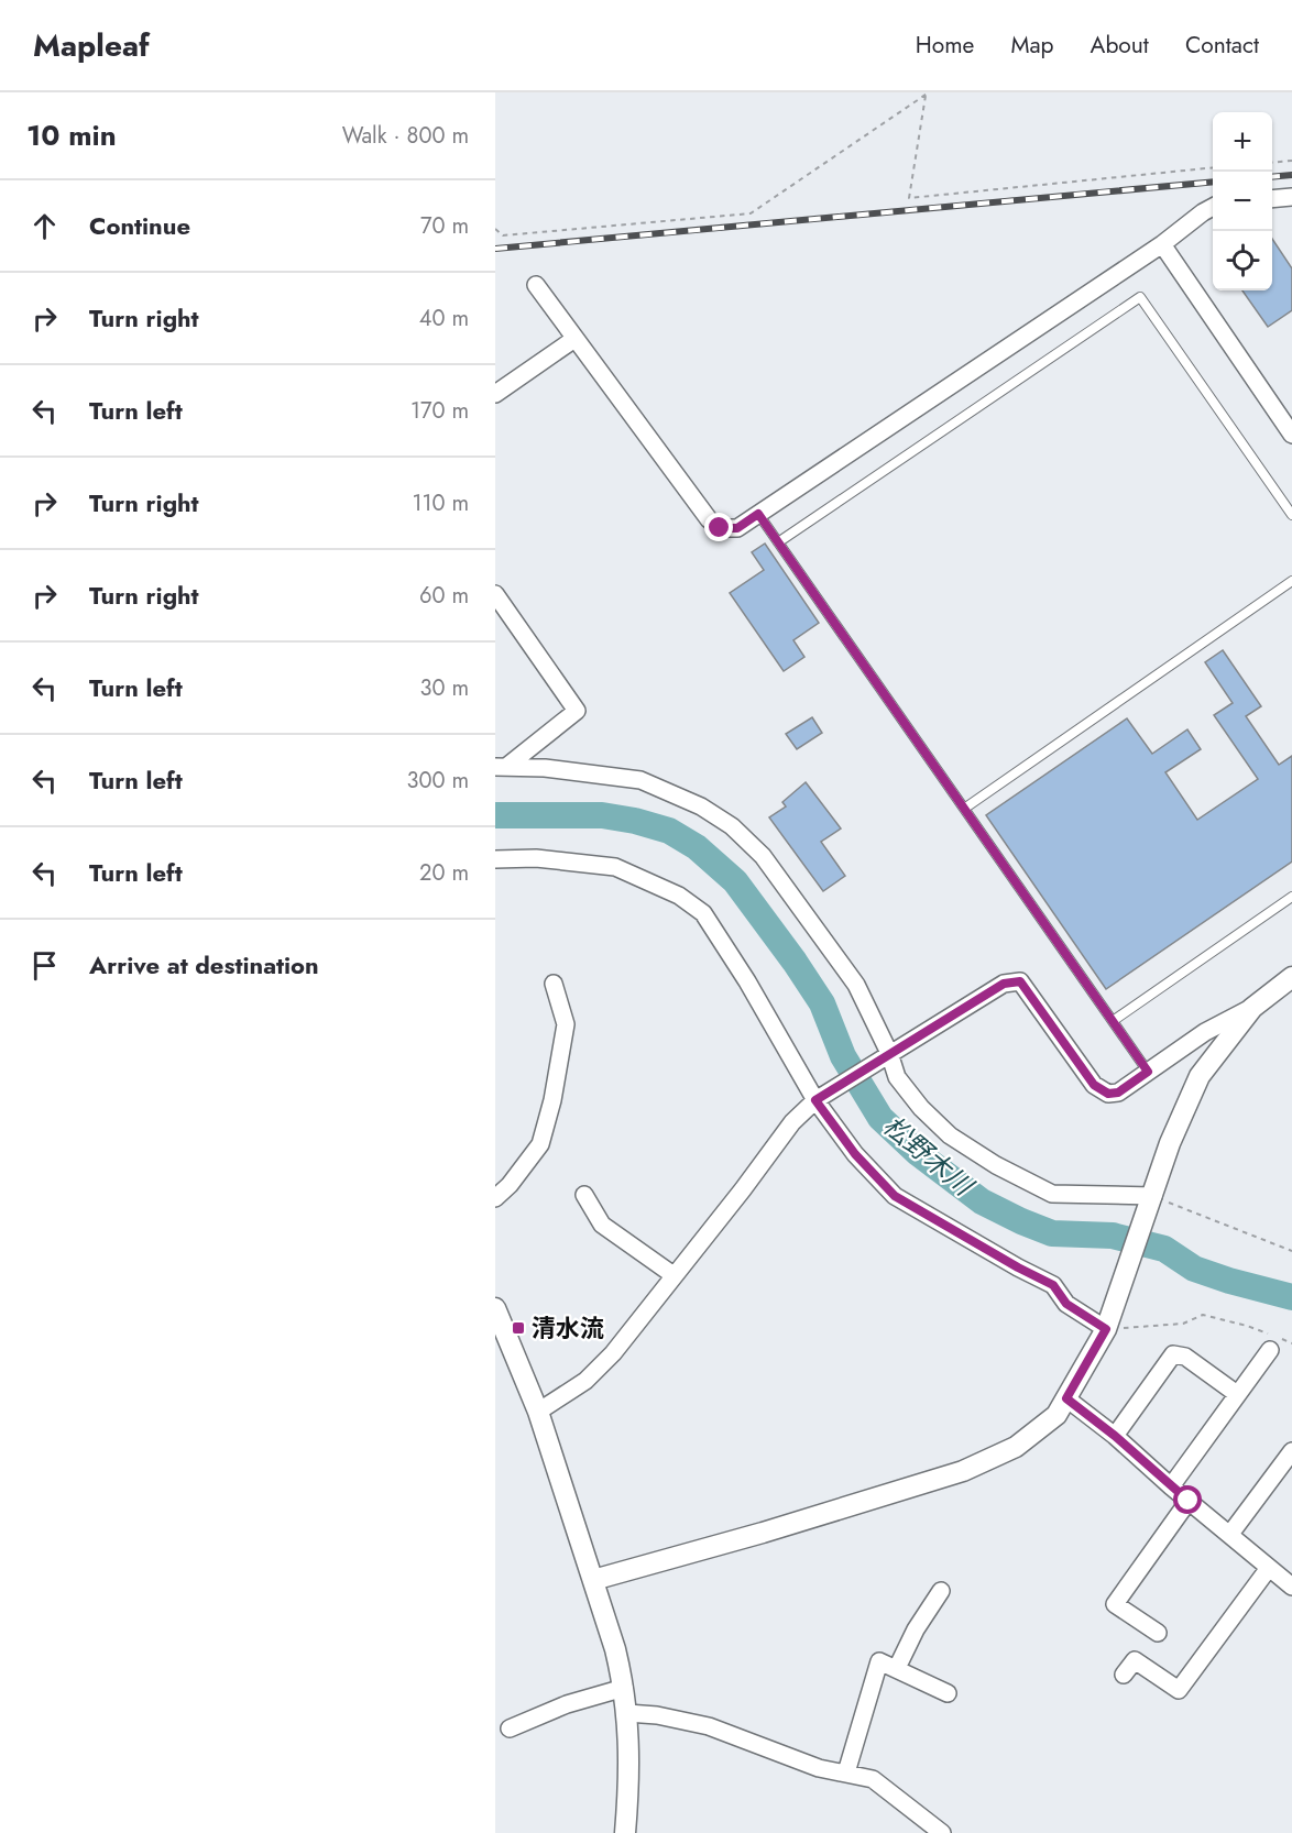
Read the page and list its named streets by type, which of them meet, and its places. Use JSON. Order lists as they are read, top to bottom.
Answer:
{
  "water": ["松野木川"],
  "places": {
    "transit": ["清水流"]
  },
  "page": {
    "header": "Mapleaf",
    "nav": [
      "Home",
      "Map",
      "About",
      "Contact"
    ],
    "heading": ["10 min", "Walk · 800 m"],
    "map_buttons": ["+", "−"],
    "list": [
      ["Continue", "70 m"],
      ["Turn right", "40 m"],
      ["Turn left", "170 m"],
      ["Turn right", "110 m"],
      ["Turn right", "60 m"],
      ["Turn left", "30 m"],
      ["Turn left", "300 m"],
      ["Turn left", "20 m"],
      "Arrive at destination"
    ]
  }
}
